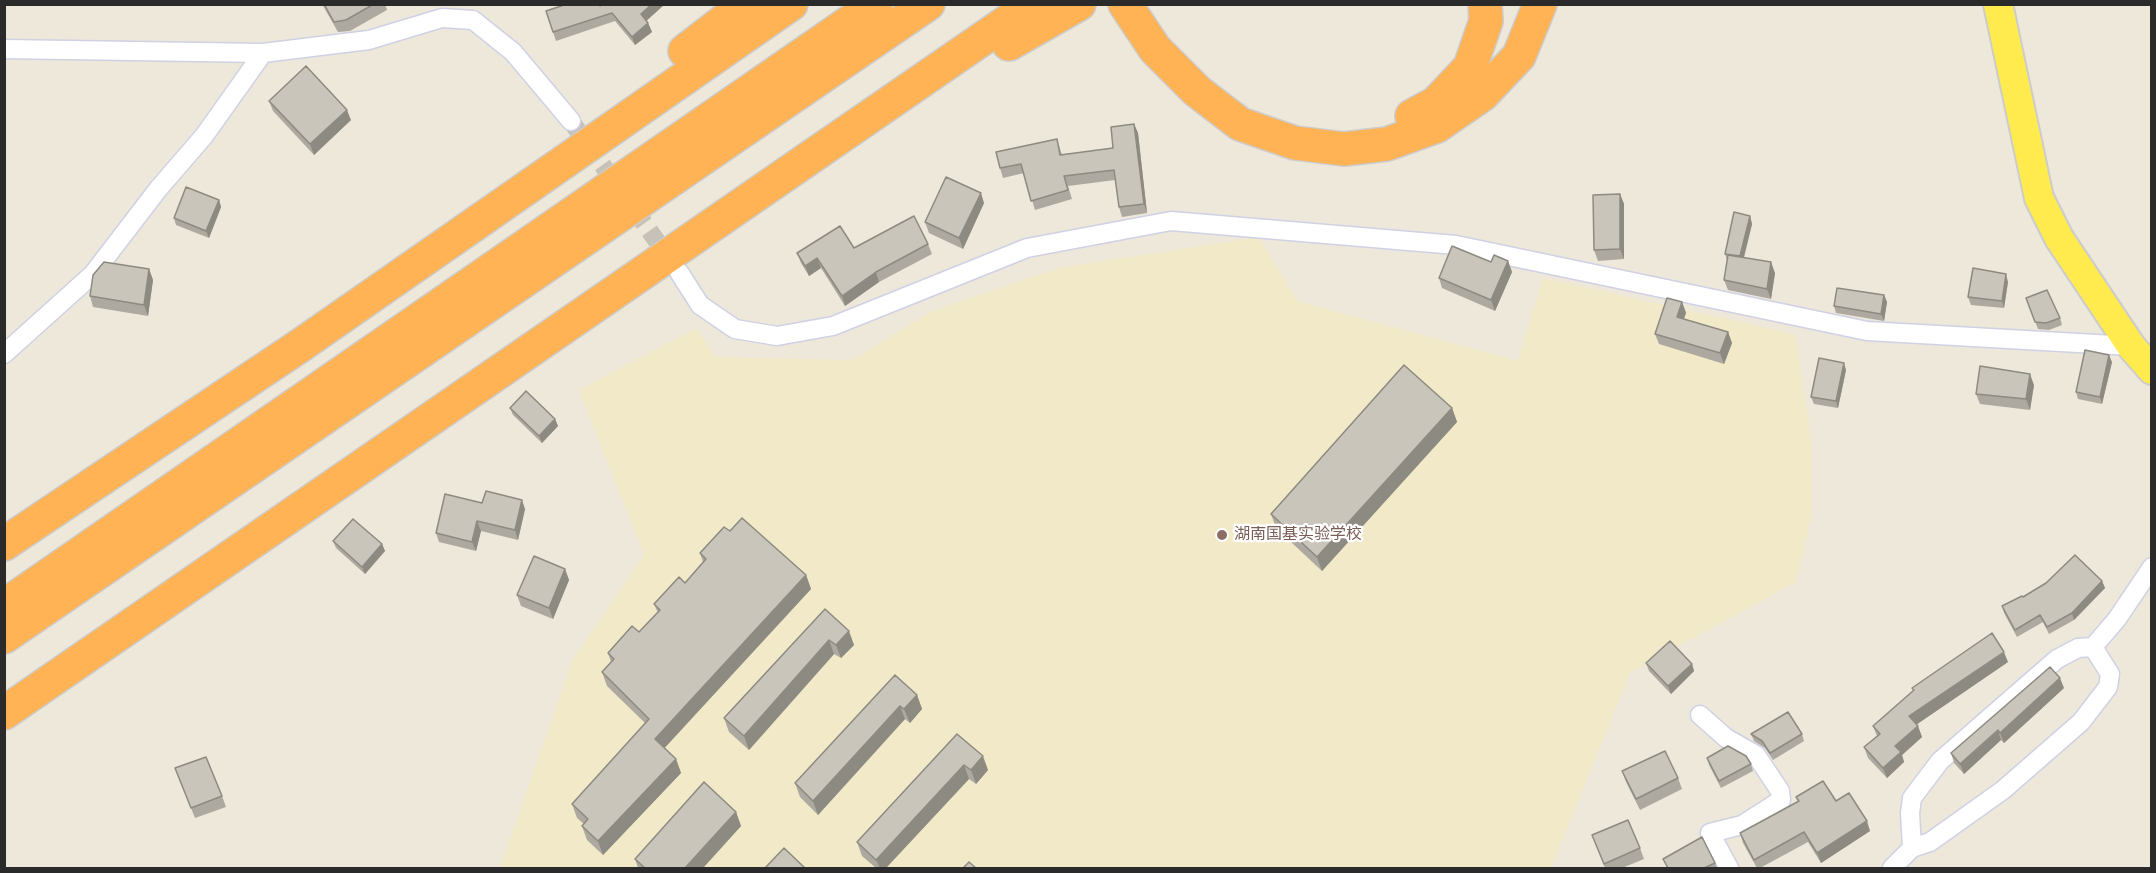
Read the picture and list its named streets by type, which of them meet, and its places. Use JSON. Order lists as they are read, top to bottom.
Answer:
{
  "places": ["湖南国基实验学校"]
}
